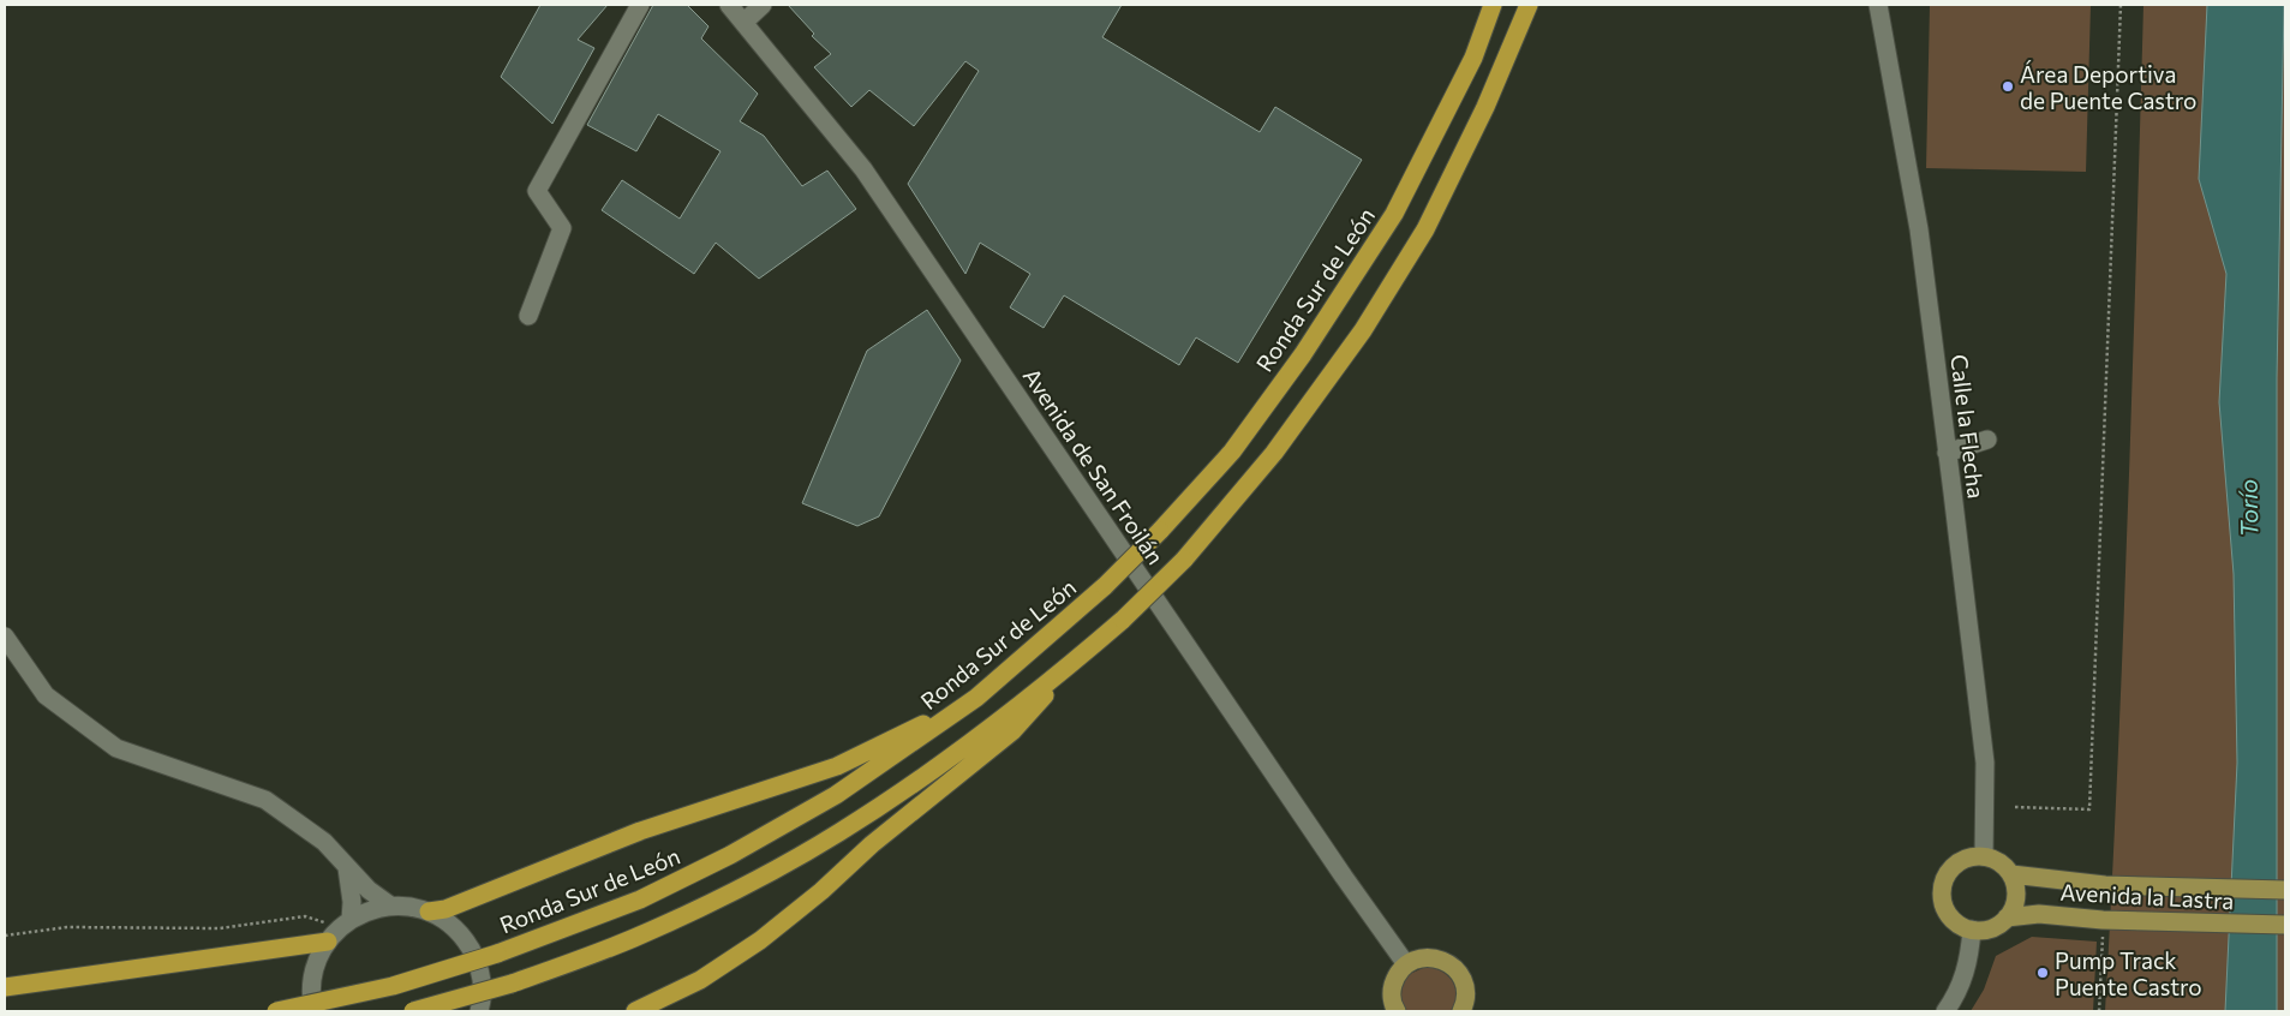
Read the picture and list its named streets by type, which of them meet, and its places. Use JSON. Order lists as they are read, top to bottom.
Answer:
{
  "streets": {
    "highway": ["Ronda Sur de León"],
    "main road": ["Avenida la Lastra"],
    "street": ["Calle la Flecha", "Avenida de San Froilán"]
  },
  "crossings": [
    ["Calle la Flecha", "Avenida la Lastra"]
  ],
  "water": ["Torío"],
  "places": ["Área Deportiva de Puente Castro", "Pump Track Puente Castro"]
}
